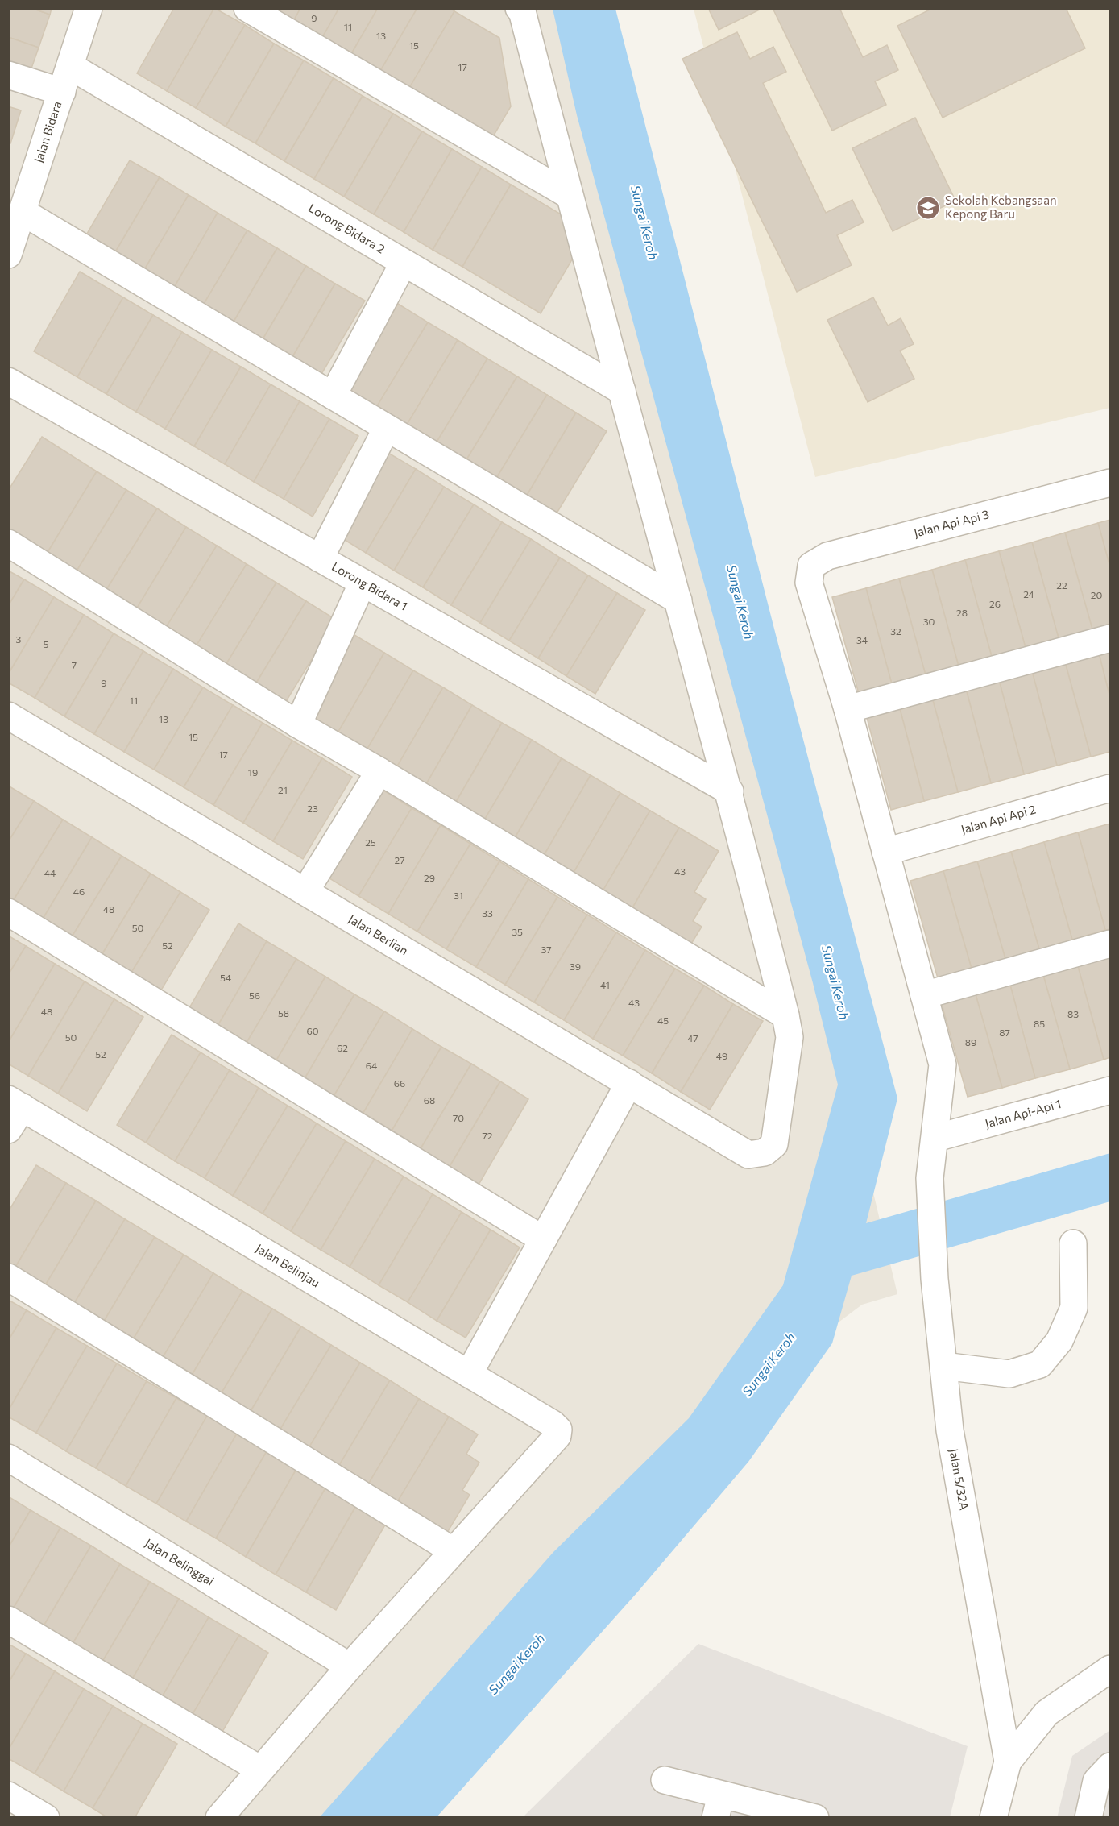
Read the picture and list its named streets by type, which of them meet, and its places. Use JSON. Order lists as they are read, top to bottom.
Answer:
{
  "streets": {
    "street": [
      "Jalan Bidara",
      "Lorong Bidara 2",
      "Jalan Api Api 3",
      "Lorong Bidara 1",
      "Jalan Api Api 2",
      "Jalan Berlian",
      "Jalan Api-Api 1",
      "Jalan Belinjau",
      "Jalan 5/32A",
      "Jalan Belinggai"
    ]
  },
  "crossings": [
    ["Jalan Bidara", "Lorong Bidara 2"],
    ["Jalan Api Api 3", "Jalan 5/32A"],
    ["Jalan Api Api 2", "Jalan 5/32A"],
    ["Jalan Api-Api 1", "Jalan 5/32A"]
  ],
  "water": ["Sungai Keroh"],
  "places": {
    "school or university": ["Sekolah Kebangsaan Kepong Baru"]
  },
  "house_numbers": [
    "9",
    "11",
    "13",
    "15",
    "17",
    "22",
    "24",
    "20",
    "26",
    "28",
    "30",
    "32",
    "3",
    "34",
    "5",
    "7",
    "9",
    "11",
    "13",
    "15",
    "17",
    "19",
    "21",
    "23",
    "25",
    "27",
    "43",
    "44",
    "29",
    "46",
    "31",
    "48",
    "33",
    "50",
    "35",
    "52",
    "37",
    "39",
    "54",
    "41",
    "56",
    "43",
    "48",
    "58",
    "83",
    "45",
    "85",
    "60",
    "87",
    "50",
    "47",
    "89",
    "62",
    "52",
    "49",
    "64",
    "66",
    "68",
    "70",
    "72"
  ]
}
